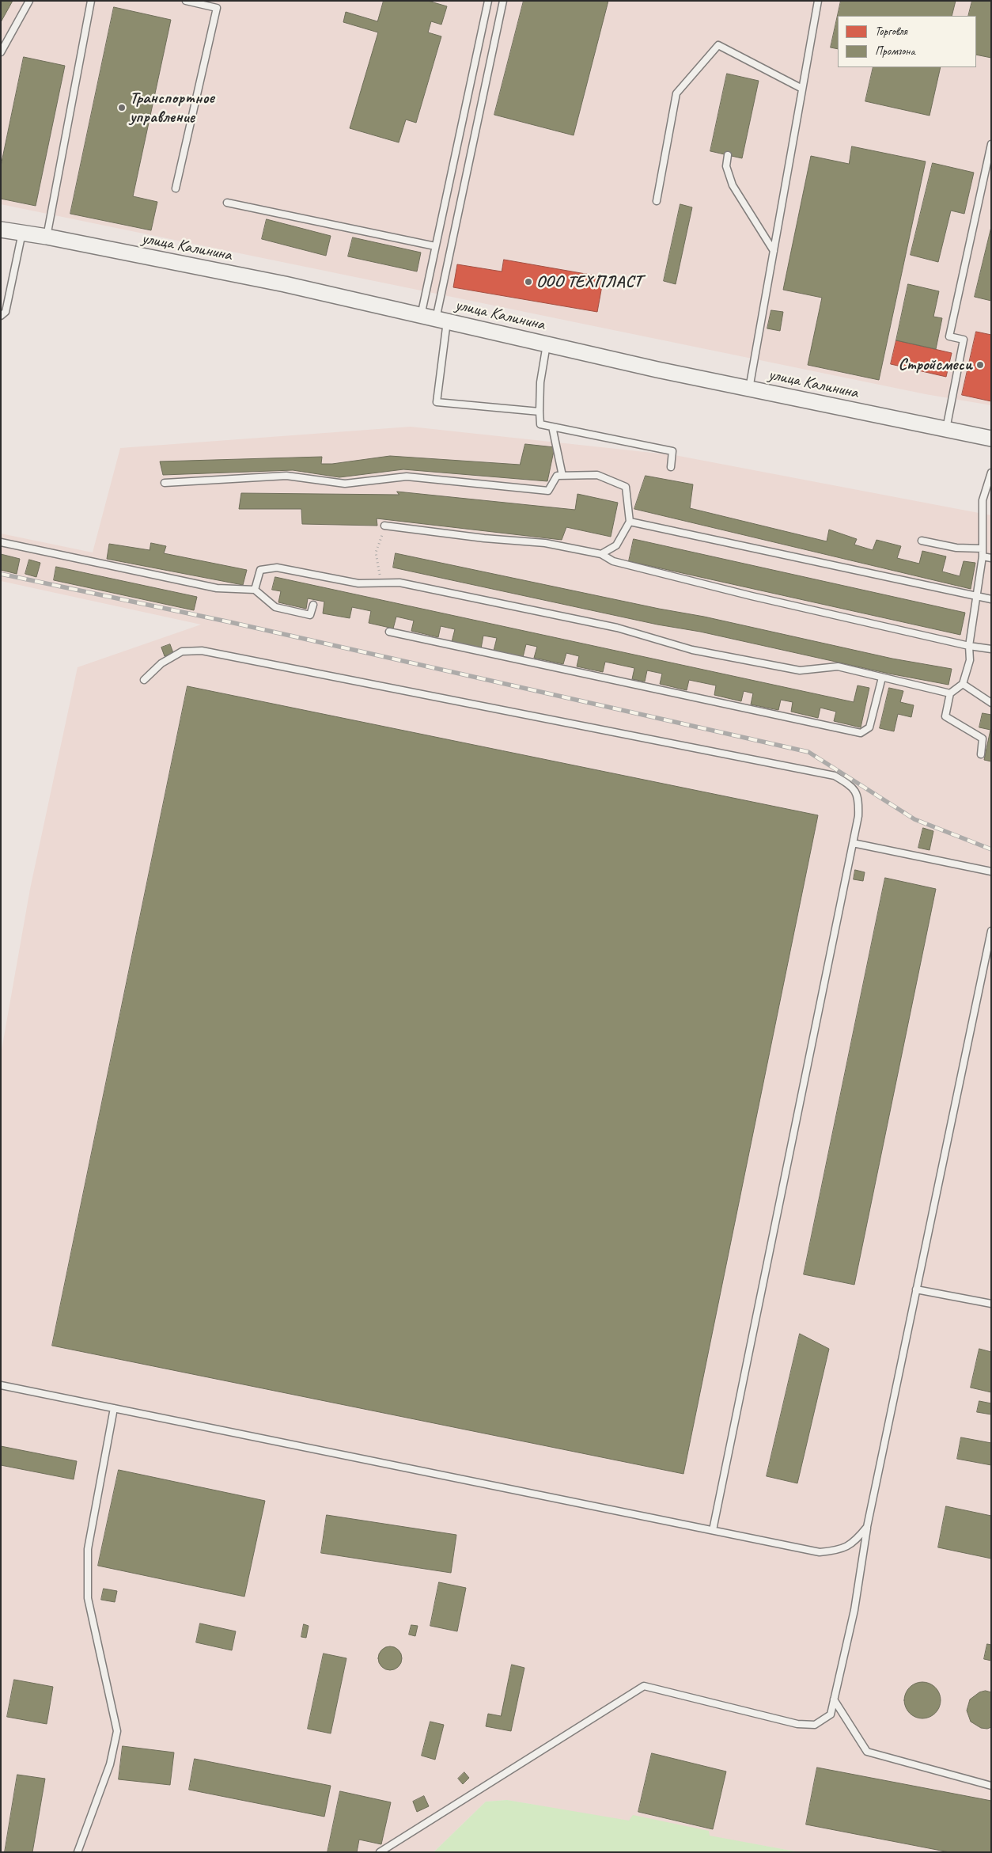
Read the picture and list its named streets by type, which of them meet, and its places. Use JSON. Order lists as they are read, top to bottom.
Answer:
{
  "streets": {
    "street": ["улица Калинина"]
  },
  "places": ["Транспортное управление", "ООО ТЕХПЛАСТ", "Стройсмеси"],
  "legend": ["Торговля", "Промзона"]
}
